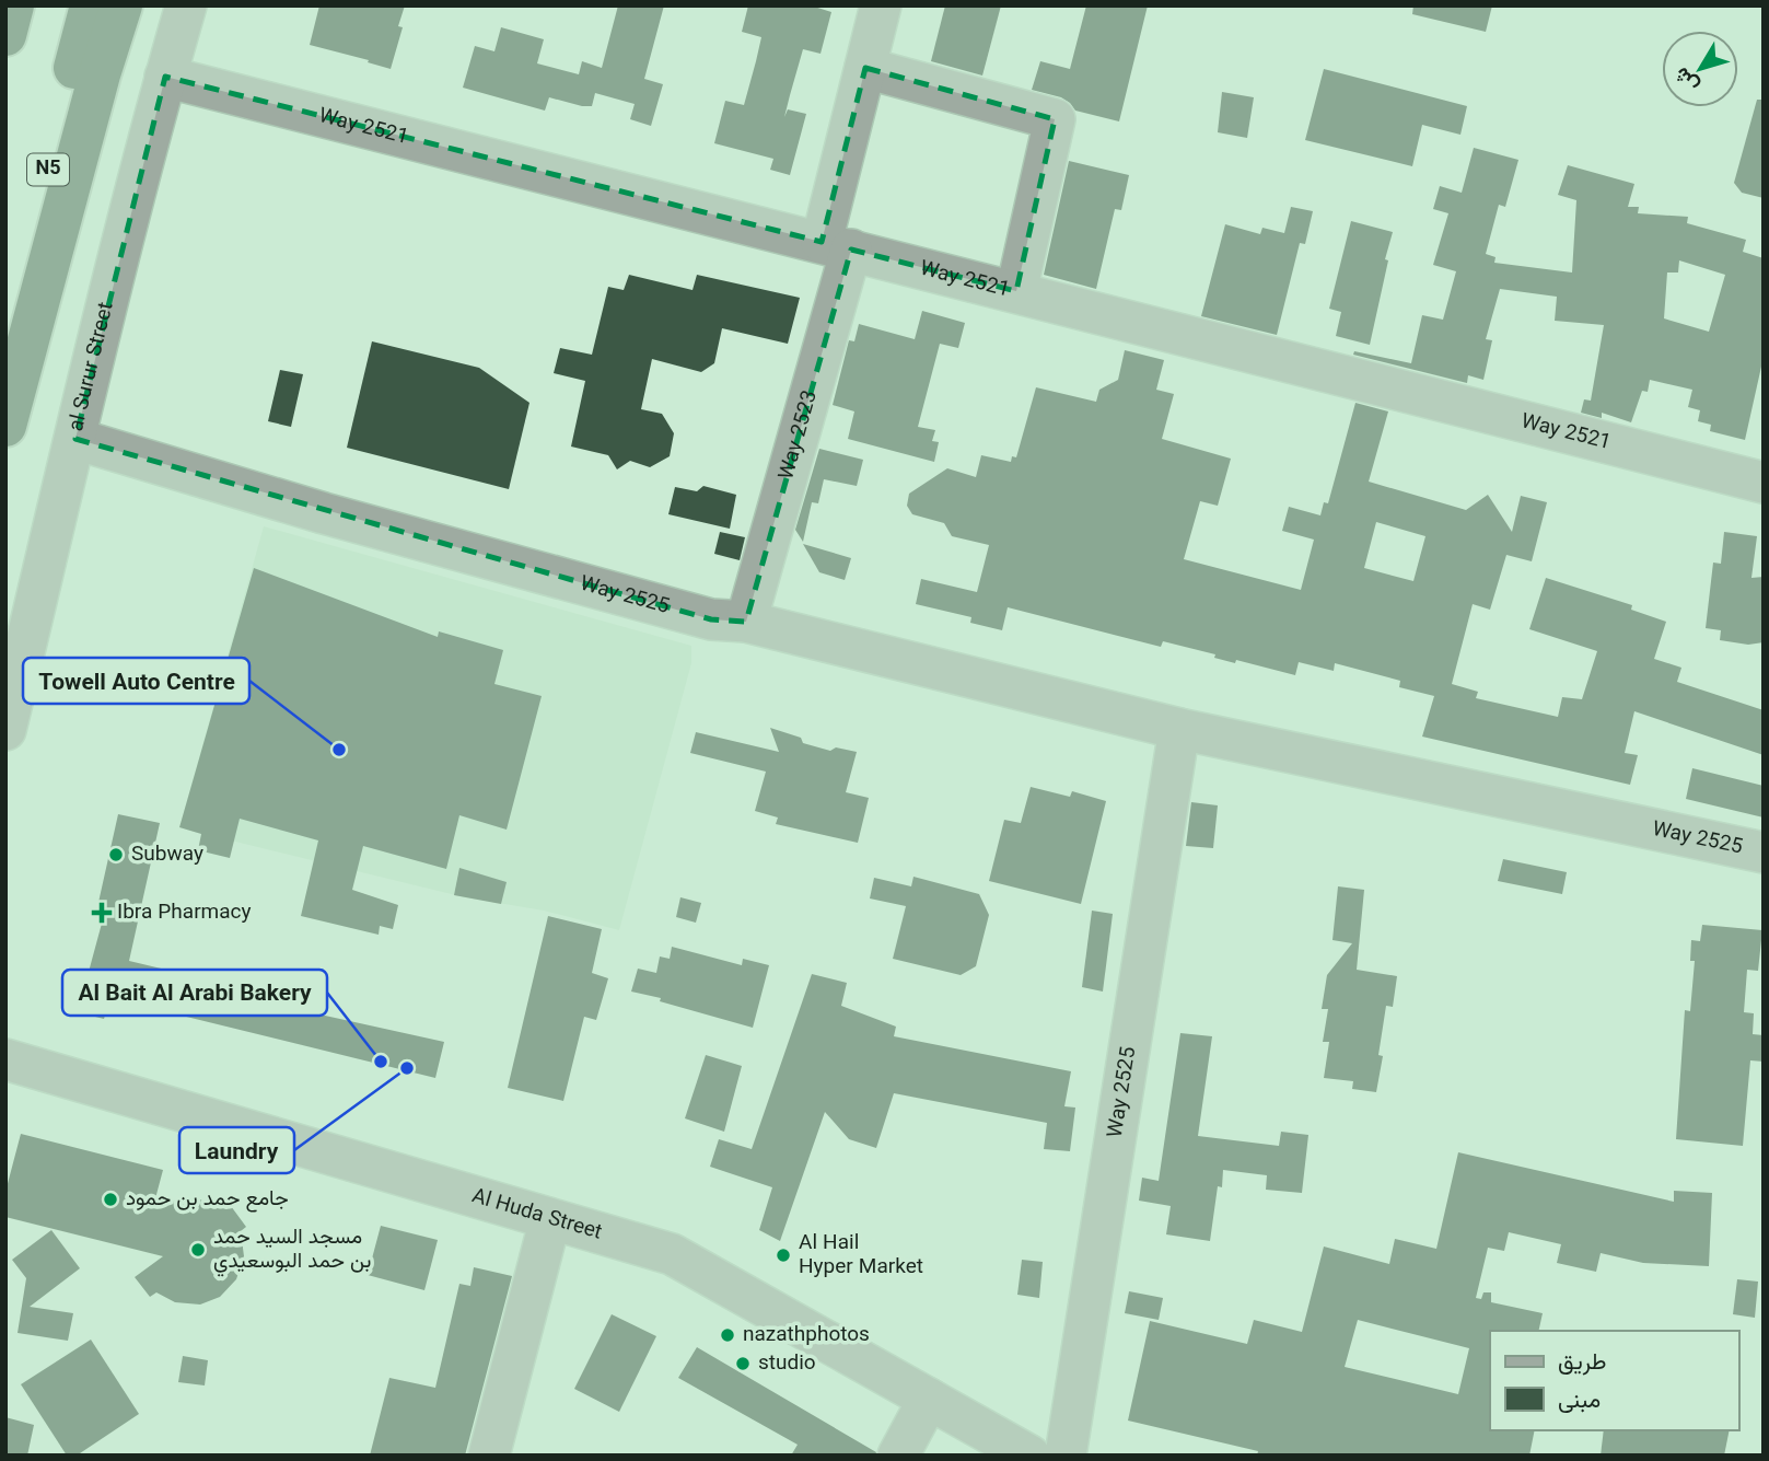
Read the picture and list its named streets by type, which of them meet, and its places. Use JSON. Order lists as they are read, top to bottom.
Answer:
{
  "streets": {
    "highway": ["N5"],
    "street": [
      "Way 2521",
      "al Surur Street",
      "Way 2523",
      "Way 2525",
      "Al Huda Street"
    ]
  },
  "crossings": [
    ["Way 2521", "al Surur Street"],
    ["Way 2521", "Way 2523"],
    ["al Surur Street", "Way 2525"],
    ["Way 2523", "Way 2525"]
  ],
  "places": {
    "other": [
      "Towell Auto Centre",
      "Subway",
      "Al Bait Al Arabi Bakery",
      "Laundry",
      "جامع حمد بن حمود",
      "مسجد السيد حمد بن حمد البوسعيدي",
      "Al Hail Hyper Market",
      "nazathphotos",
      "studio"
    ],
    "health": ["Ibra Pharmacy"]
  },
  "legend": ["طريق", "مبنى"],
  "north": "bottom left"
}
